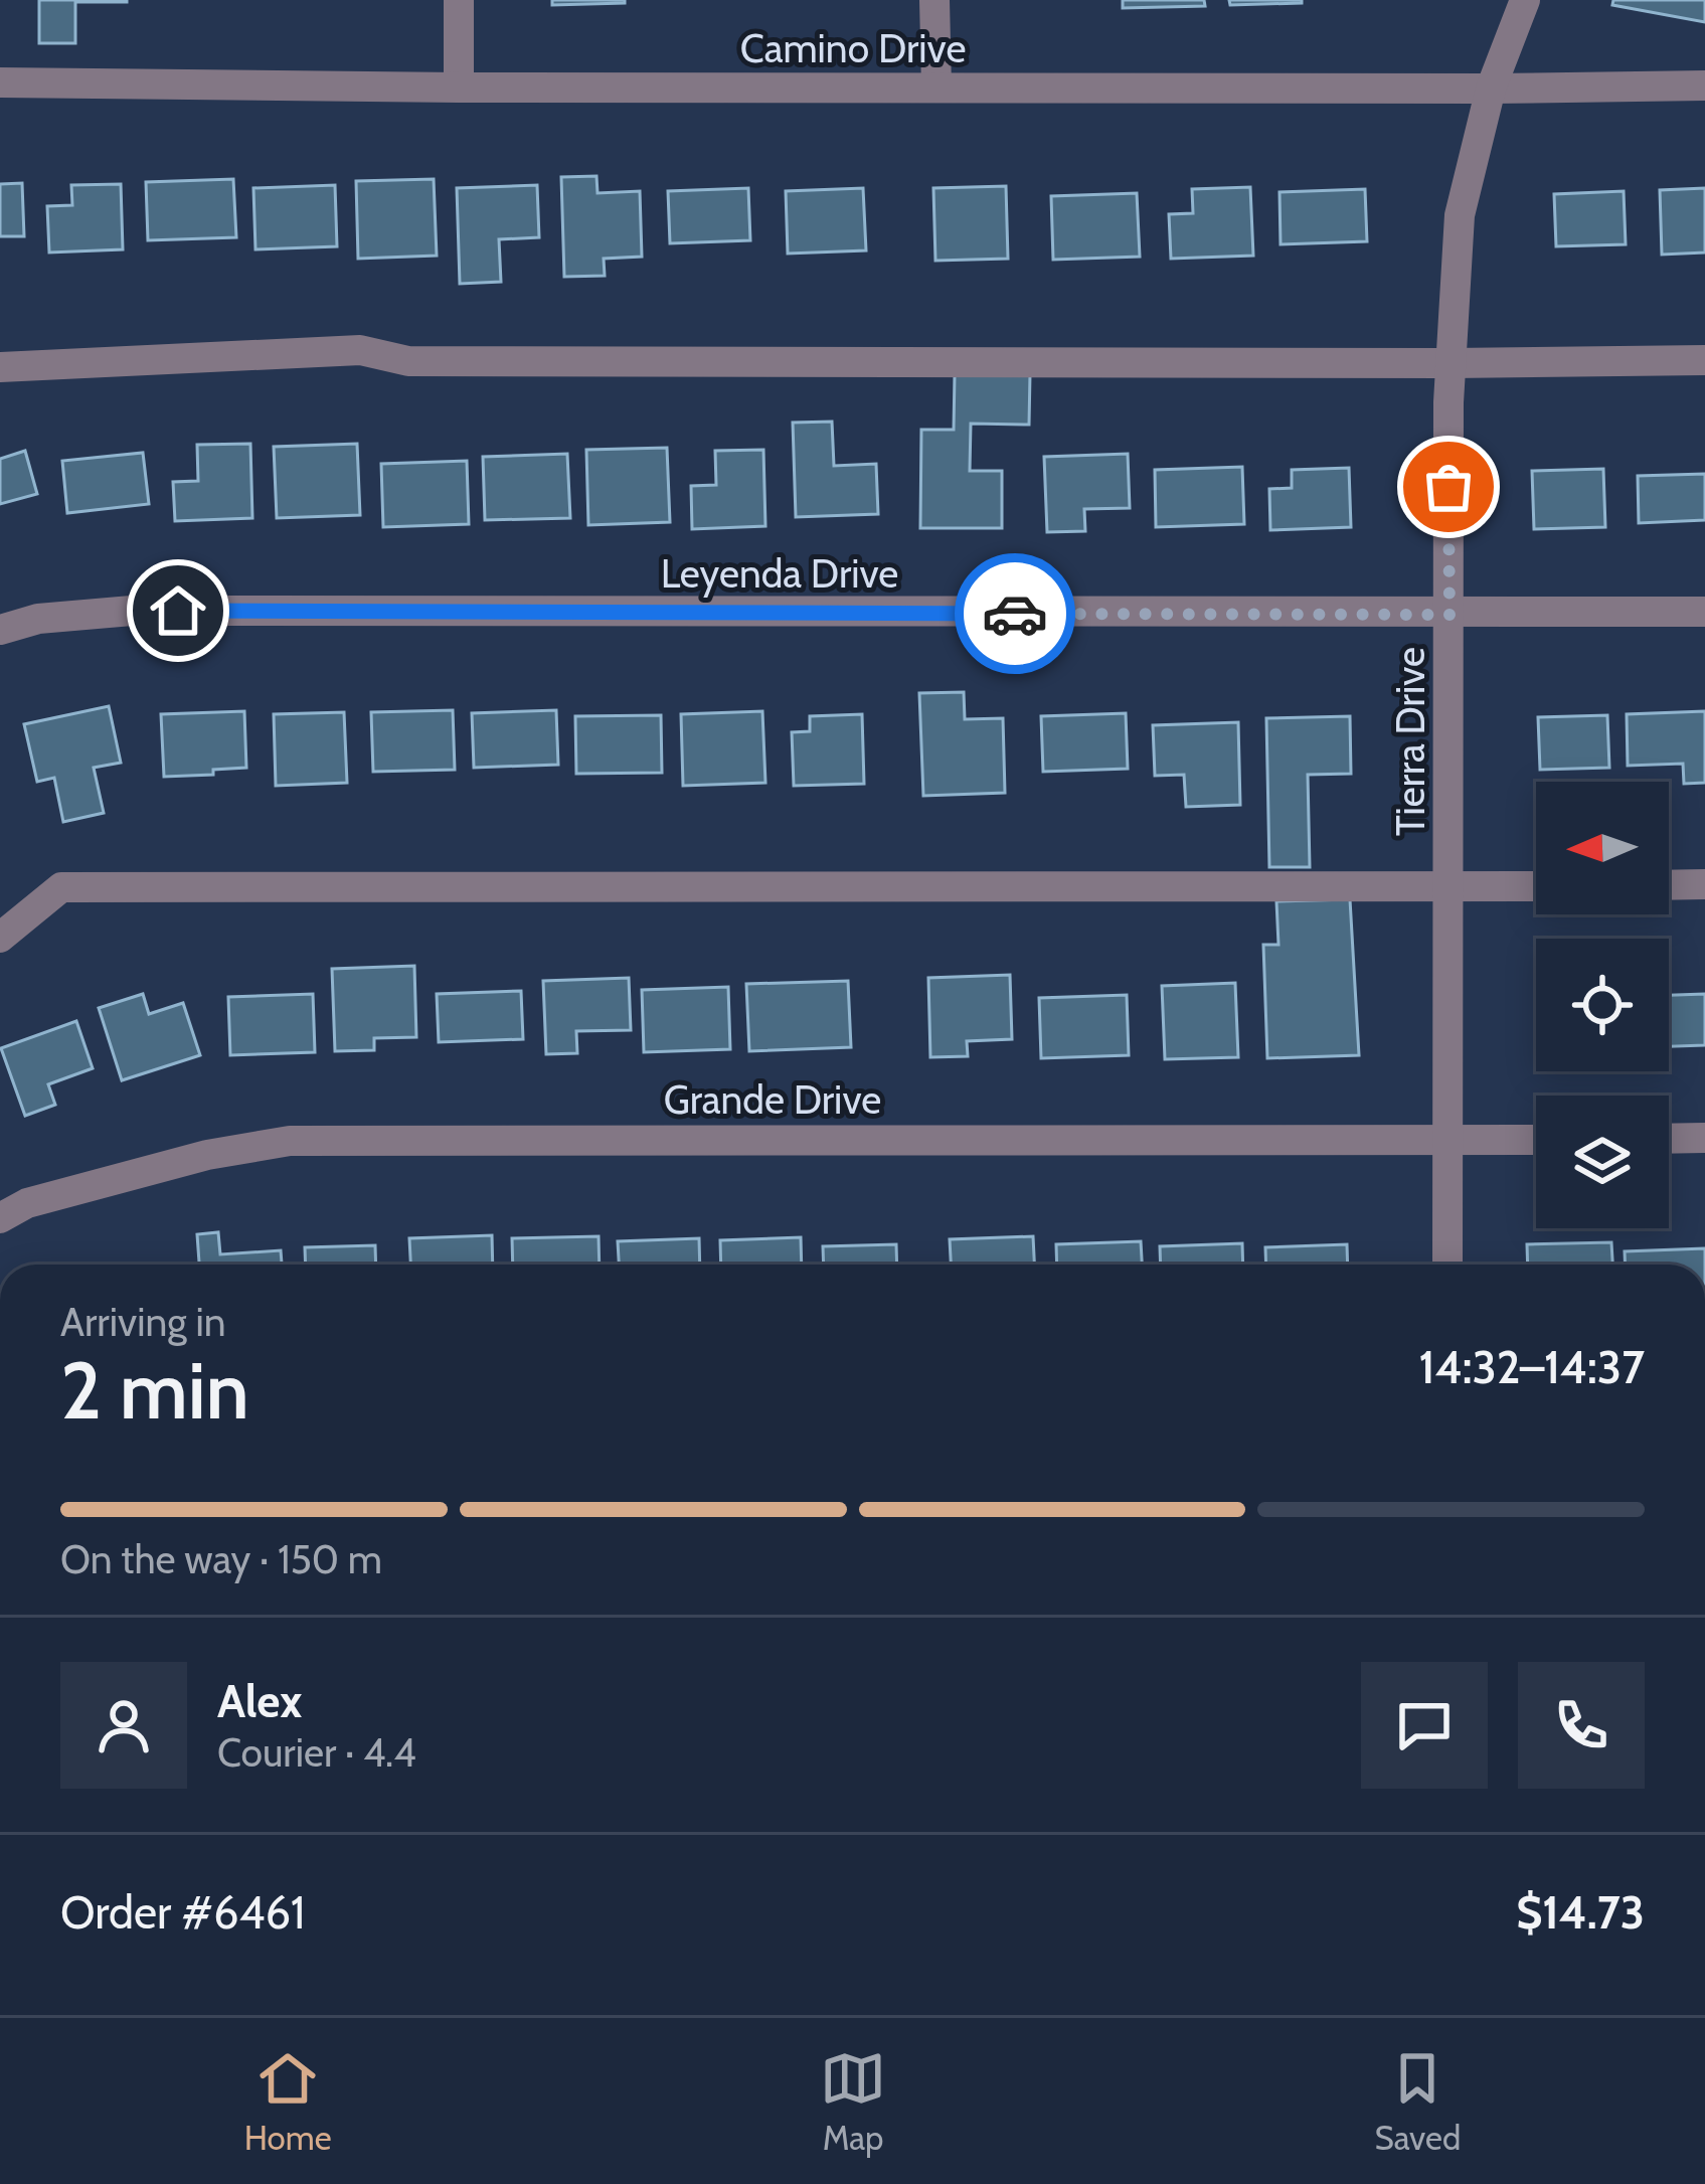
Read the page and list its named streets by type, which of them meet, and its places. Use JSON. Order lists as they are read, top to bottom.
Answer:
{
  "streets": {
    "street": [
      "Camino Drive",
      "Leyenda Drive",
      "Tierra Drive",
      "Grande Drive"
    ]
  },
  "crossings": [
    ["Camino Drive", "Tierra Drive"],
    ["Leyenda Drive", "Tierra Drive"],
    ["Tierra Drive", "Grande Drive"]
  ],
  "north": "left",
  "page": {
    "heading": ["2 min", "Arriving in", "14:32–14:37"],
    "panel": [
      "Alex",
      "Courier · 4.4",
      "Order #6461",
      "$14.73"
    ],
    "bar": "On the way · 150 m",
    "tabs": ["Home", "Map", "Saved"]
  }
}
